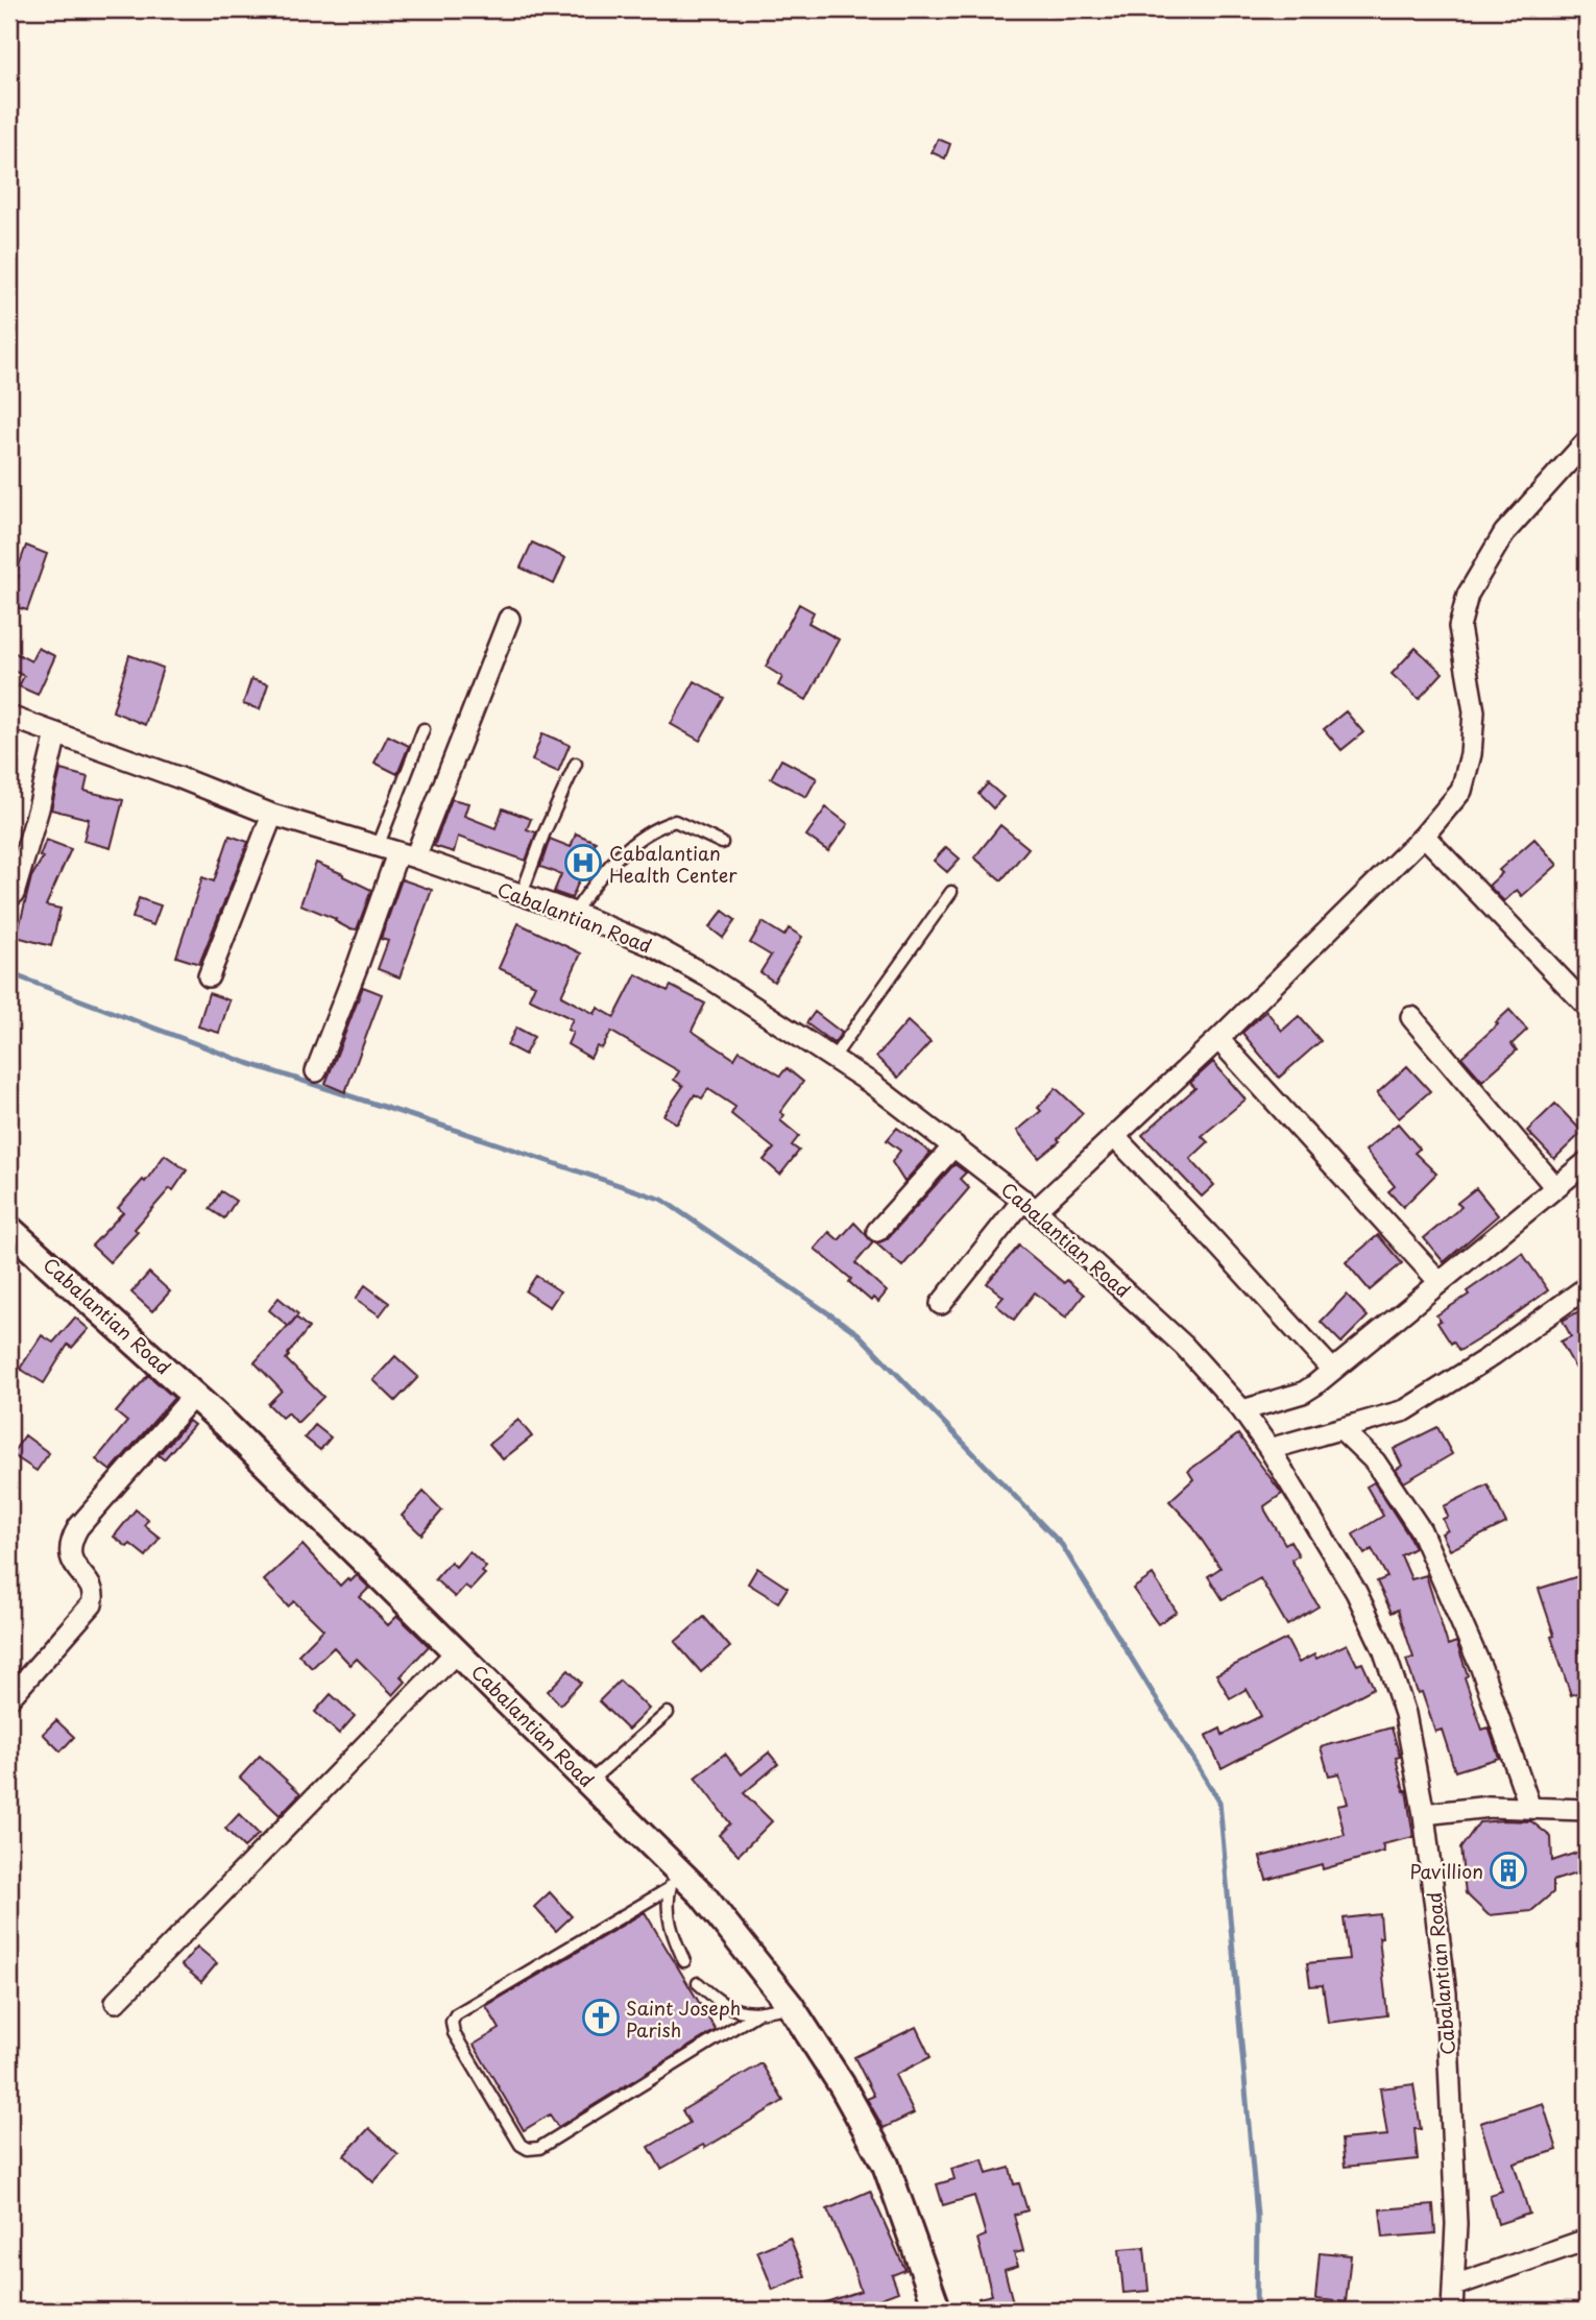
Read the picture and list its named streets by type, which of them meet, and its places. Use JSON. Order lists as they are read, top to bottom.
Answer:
{
  "streets": {
    "street": ["Cabalantian Road"]
  },
  "places": {
    "hospital": ["Cabalantian Health Center"],
    "building": ["Pavillion"],
    "church": ["Saint Joseph Parish"]
  }
}
